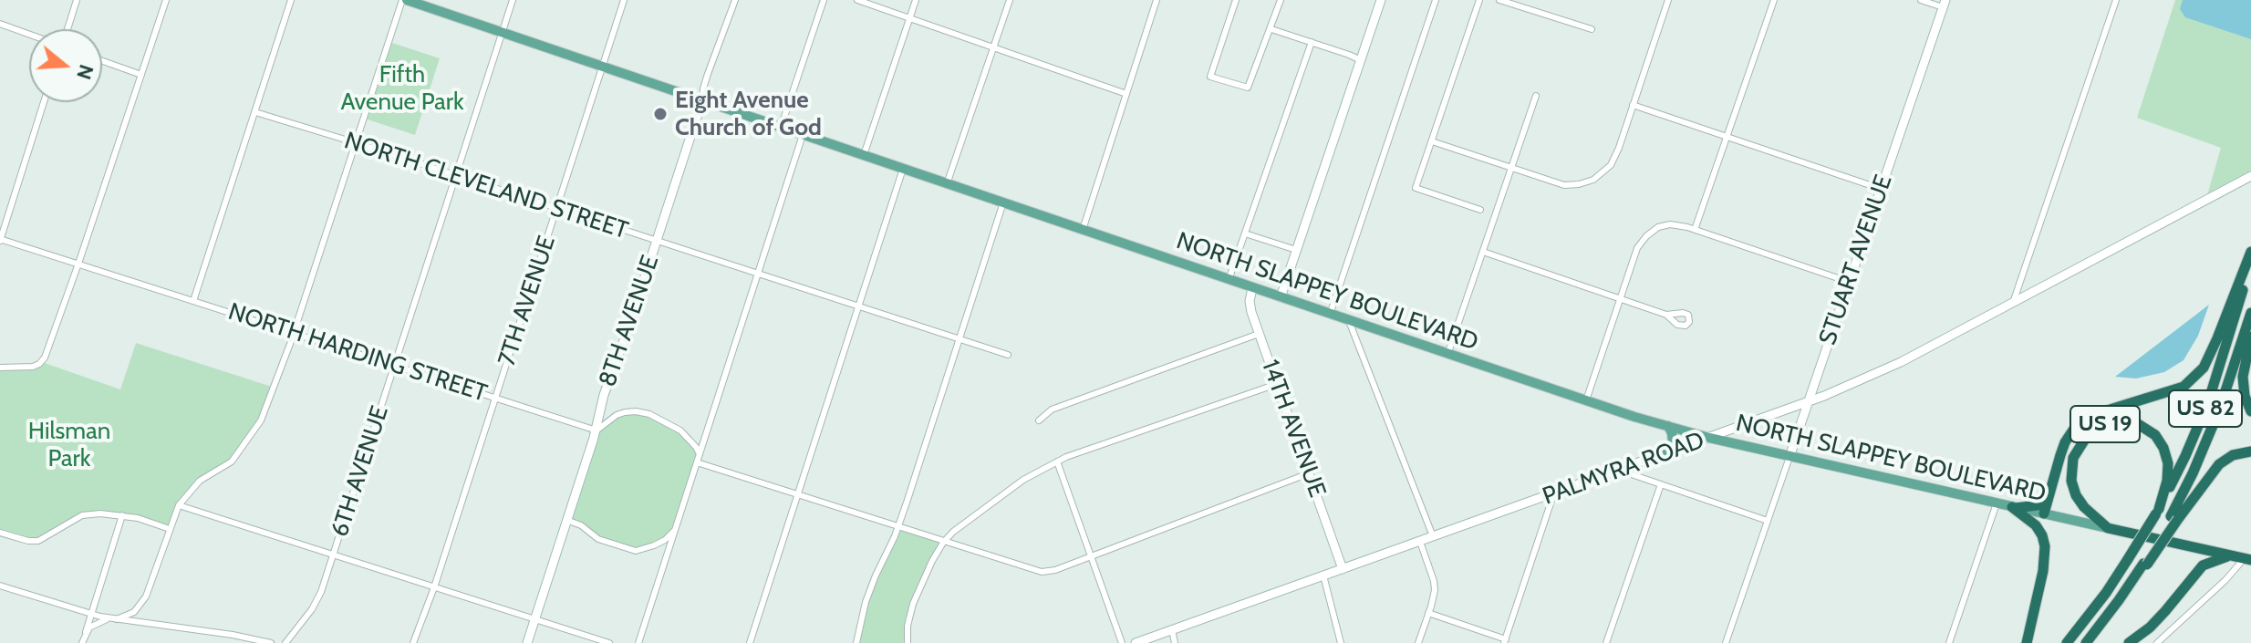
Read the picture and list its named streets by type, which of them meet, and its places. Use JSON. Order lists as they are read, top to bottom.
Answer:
{
  "streets": {
    "highway": ["NORTH SLAPPEY BOULEVARD", "US 82", "US 19"],
    "street": [
      "NORTH CLEVELAND STREET",
      "STUART AVENUE",
      "7TH AVENUE",
      "8TH AVENUE",
      "NORTH HARDING STREET",
      "14TH AVENUE",
      "PALMYRA ROAD",
      "6TH AVENUE"
    ]
  },
  "crossings": [
    ["NORTH CLEVELAND STREET", "7TH AVENUE"],
    ["NORTH CLEVELAND STREET", "8TH AVENUE"],
    ["NORTH CLEVELAND STREET", "6TH AVENUE"],
    ["STUART AVENUE", "NORTH SLAPPEY BOULEVARD"],
    ["STUART AVENUE", "PALMYRA ROAD"],
    ["NORTH SLAPPEY BOULEVARD", "7TH AVENUE"],
    ["NORTH SLAPPEY BOULEVARD", "8TH AVENUE"],
    ["NORTH SLAPPEY BOULEVARD", "US 19"],
    ["NORTH SLAPPEY BOULEVARD", "14TH AVENUE"],
    ["NORTH SLAPPEY BOULEVARD", "PALMYRA ROAD"],
    ["NORTH SLAPPEY BOULEVARD", "6TH AVENUE"],
    ["7TH AVENUE", "NORTH HARDING STREET"],
    ["8TH AVENUE", "NORTH HARDING STREET"],
    ["NORTH HARDING STREET", "6TH AVENUE"],
    ["US 82", "US 19"],
    ["14TH AVENUE", "PALMYRA ROAD"]
  ],
  "parks": ["Fifth Avenue Park", "Hilsman Park"],
  "places": ["Eight Avenue Church of God"],
  "north": "right"
}
